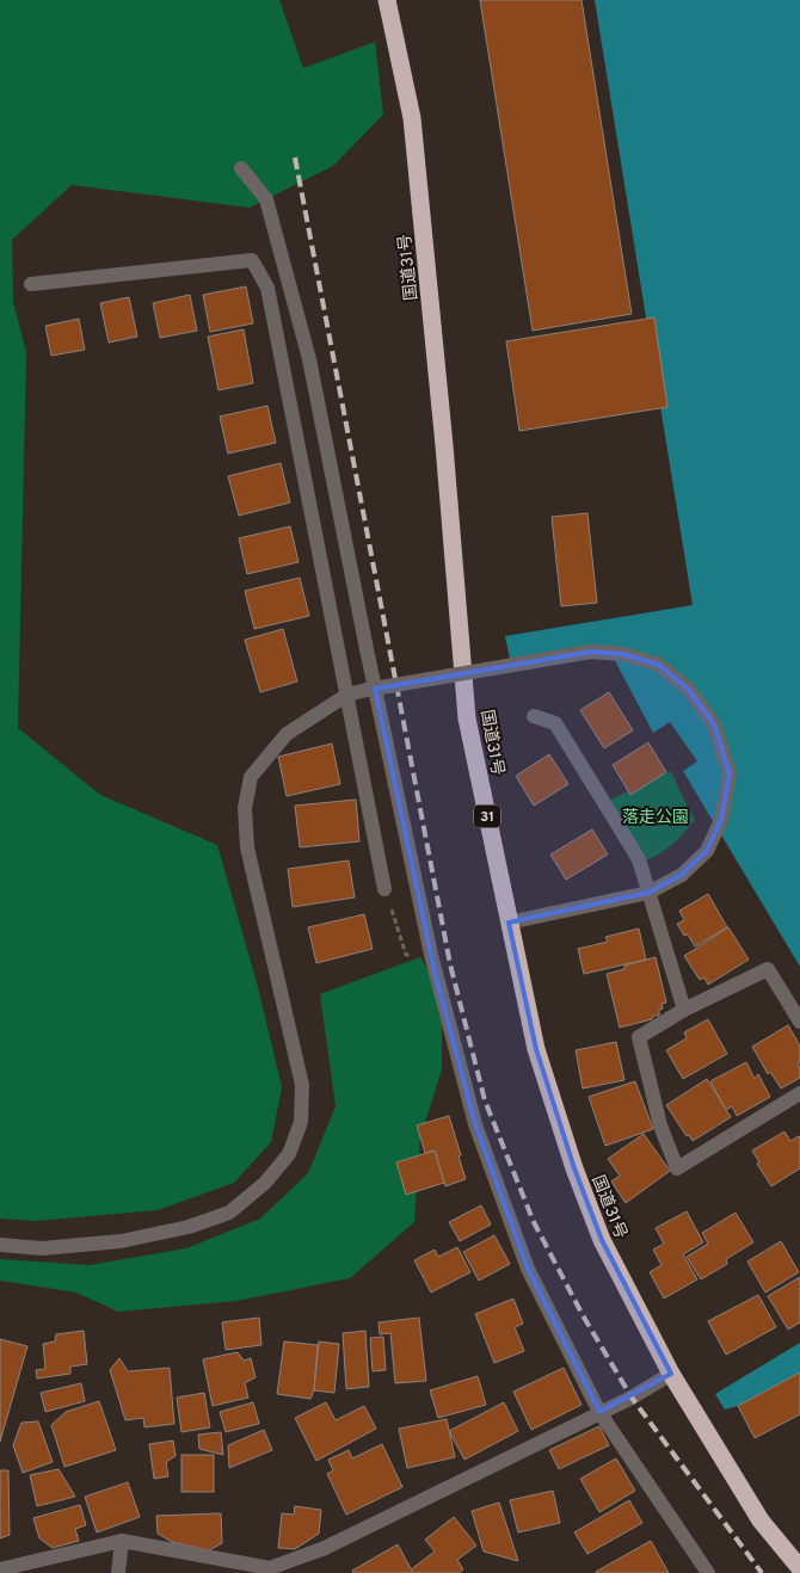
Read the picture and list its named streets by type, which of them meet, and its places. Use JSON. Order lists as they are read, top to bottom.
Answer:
{
  "streets": {
    "highway": ["国道31号", "31"]
  },
  "parks": ["落走公園"]
}
